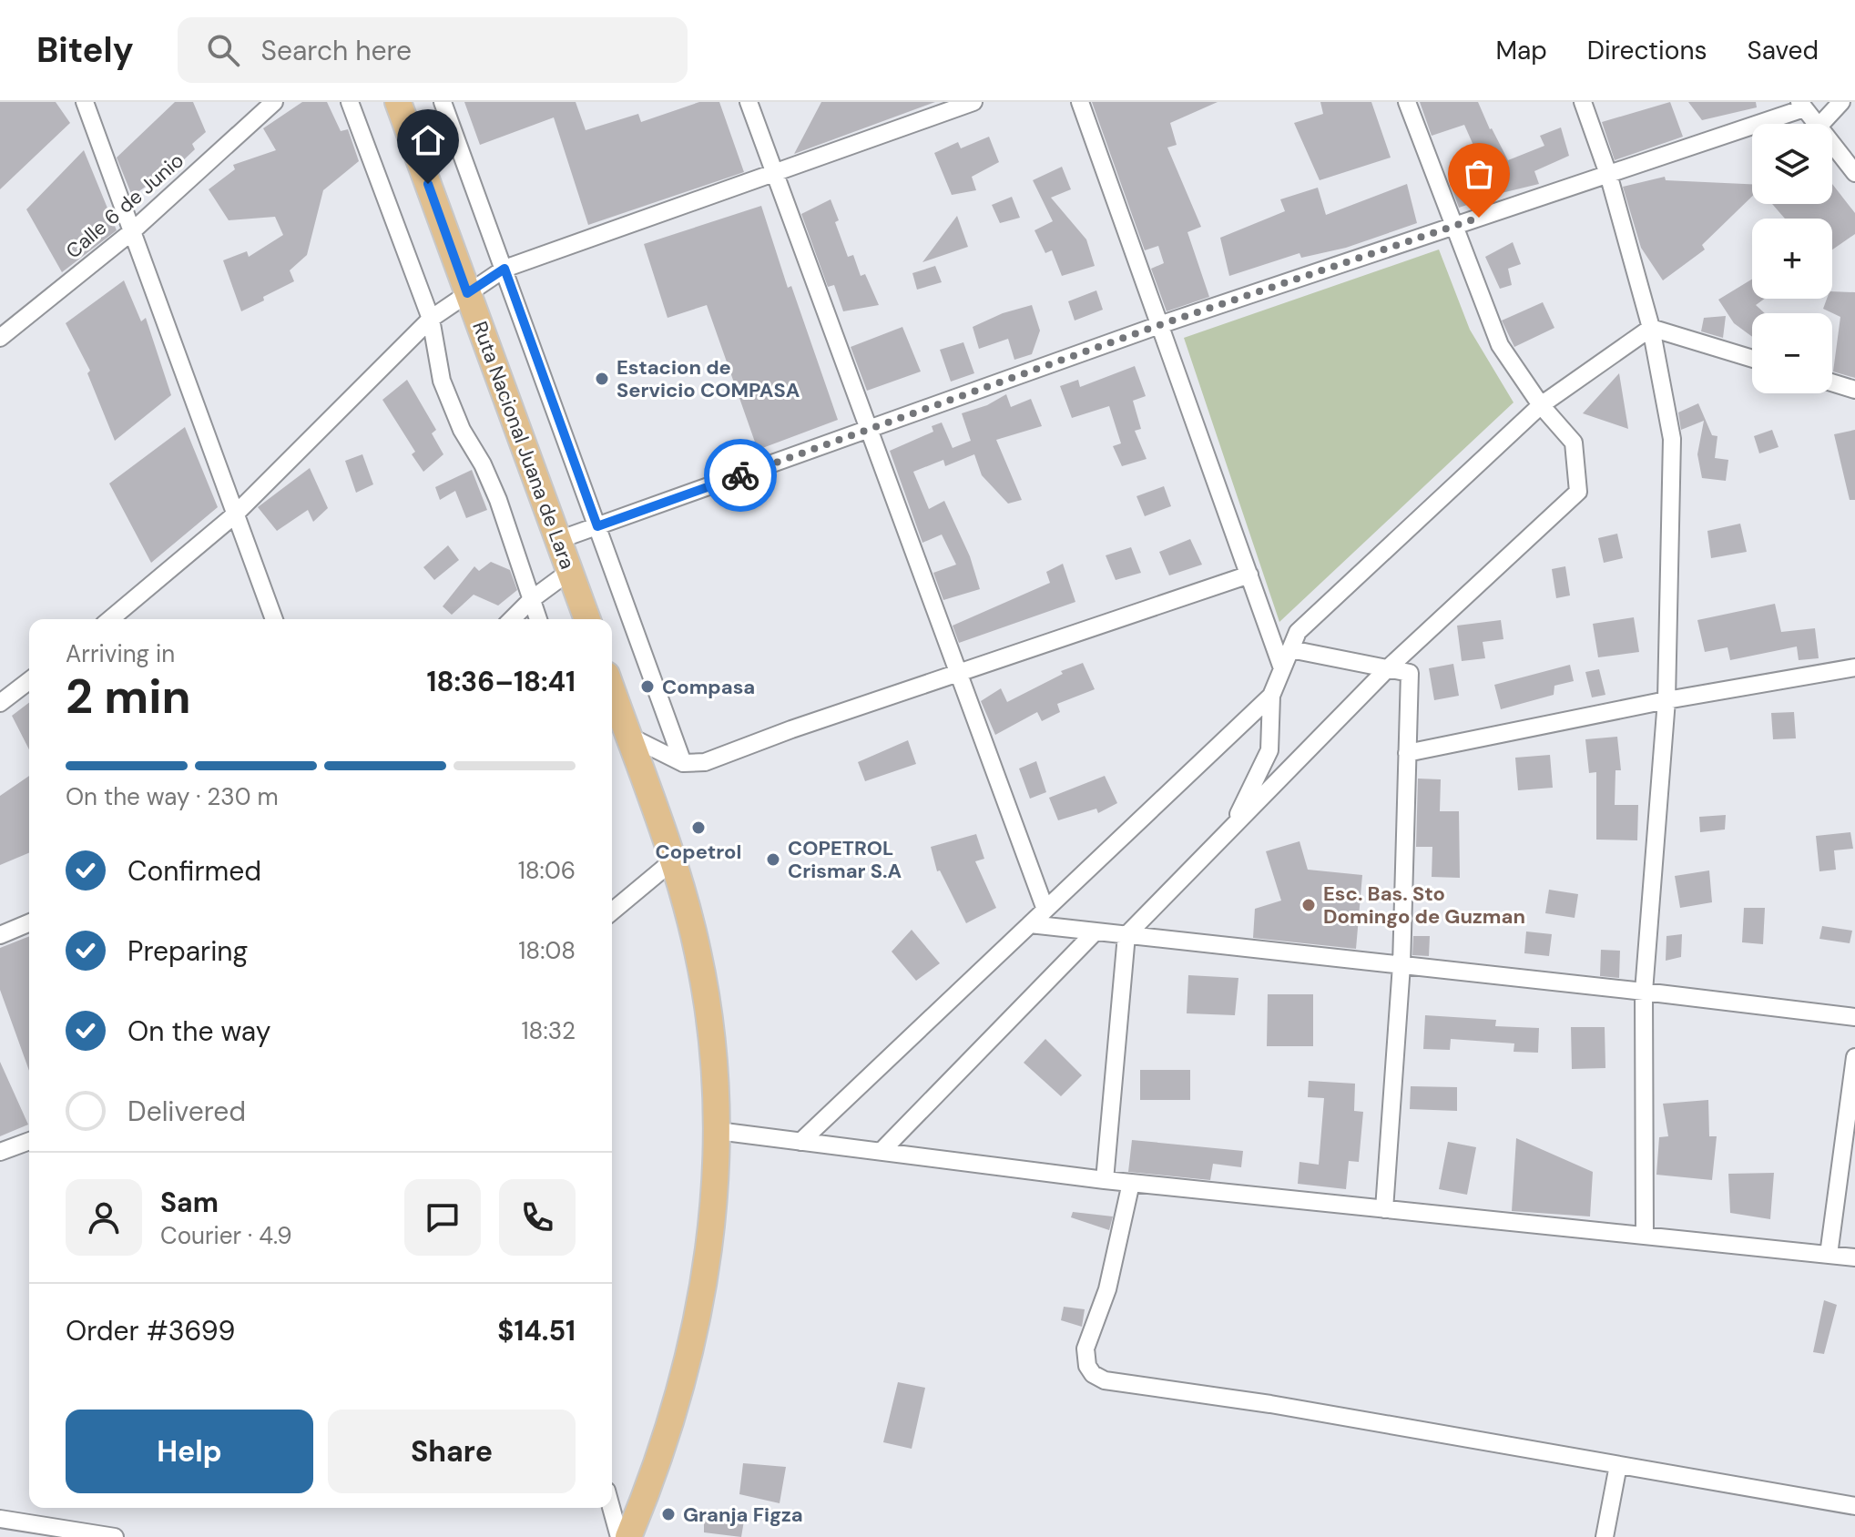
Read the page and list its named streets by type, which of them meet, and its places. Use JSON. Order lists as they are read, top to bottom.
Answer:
{
  "streets": {
    "highway": ["Ruta Nacional Juana de Lara"],
    "street": ["Calle 6 de Junio"]
  },
  "places": [
    "Estacion de Servicio COMPASA",
    "Compasa",
    "Copetrol",
    "COPETROL Crismar S.A",
    "Esc. Bas. Sto Domingo de Guzman",
    "Granja Figza"
  ],
  "page": {
    "header": "Bitely",
    "search": "Search here",
    "nav": ["Map", "Directions", "Saved"],
    "map_buttons": ["+", "−"],
    "heading": ["2 min", "Arriving in", "18:36–18:41"],
    "panel": [
      "Sam",
      "Courier · 4.9",
      "Order #3699",
      "$14.51"
    ],
    "bar": "On the way · 230 m",
    "list": [
      ["Confirmed", "18:06"],
      ["Preparing", "18:08"],
      ["On the way", "18:32"],
      "Delivered"
    ],
    "buttons": ["Help", "Share"]
  }
}
